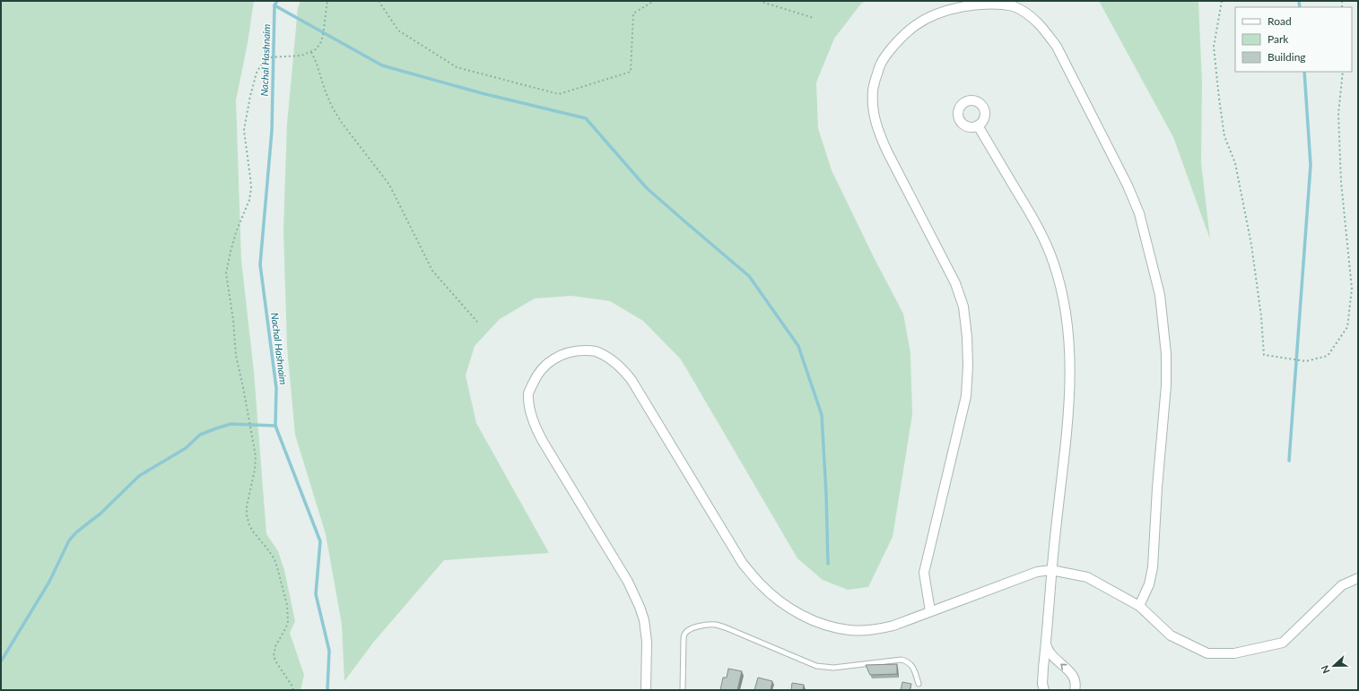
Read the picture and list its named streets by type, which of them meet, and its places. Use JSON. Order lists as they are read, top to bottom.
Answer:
{
  "water": ["Nachal Hashnaim"],
  "legend": ["Road", "Park", "Building"],
  "north": "left"
}
